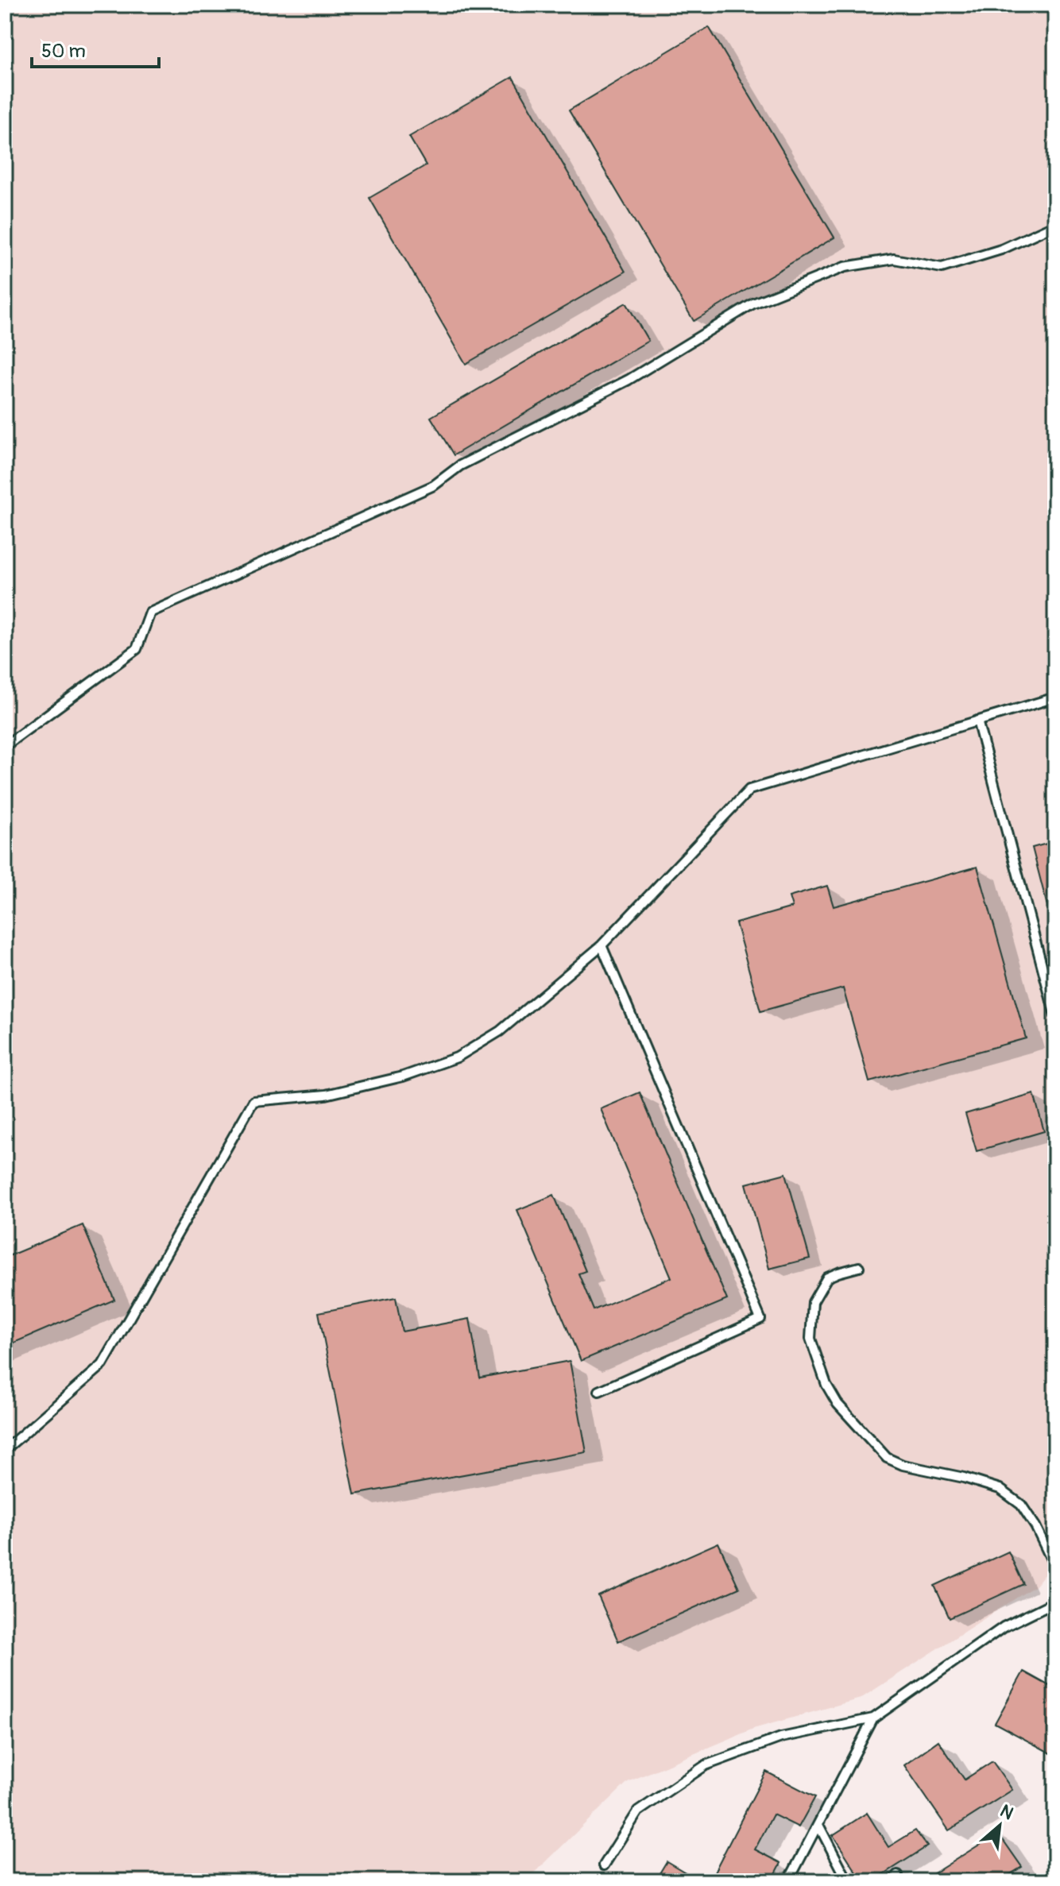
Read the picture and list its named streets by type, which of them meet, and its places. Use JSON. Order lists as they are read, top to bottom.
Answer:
{
  "scale_bar": "50 m",
  "north": "top right"
}
